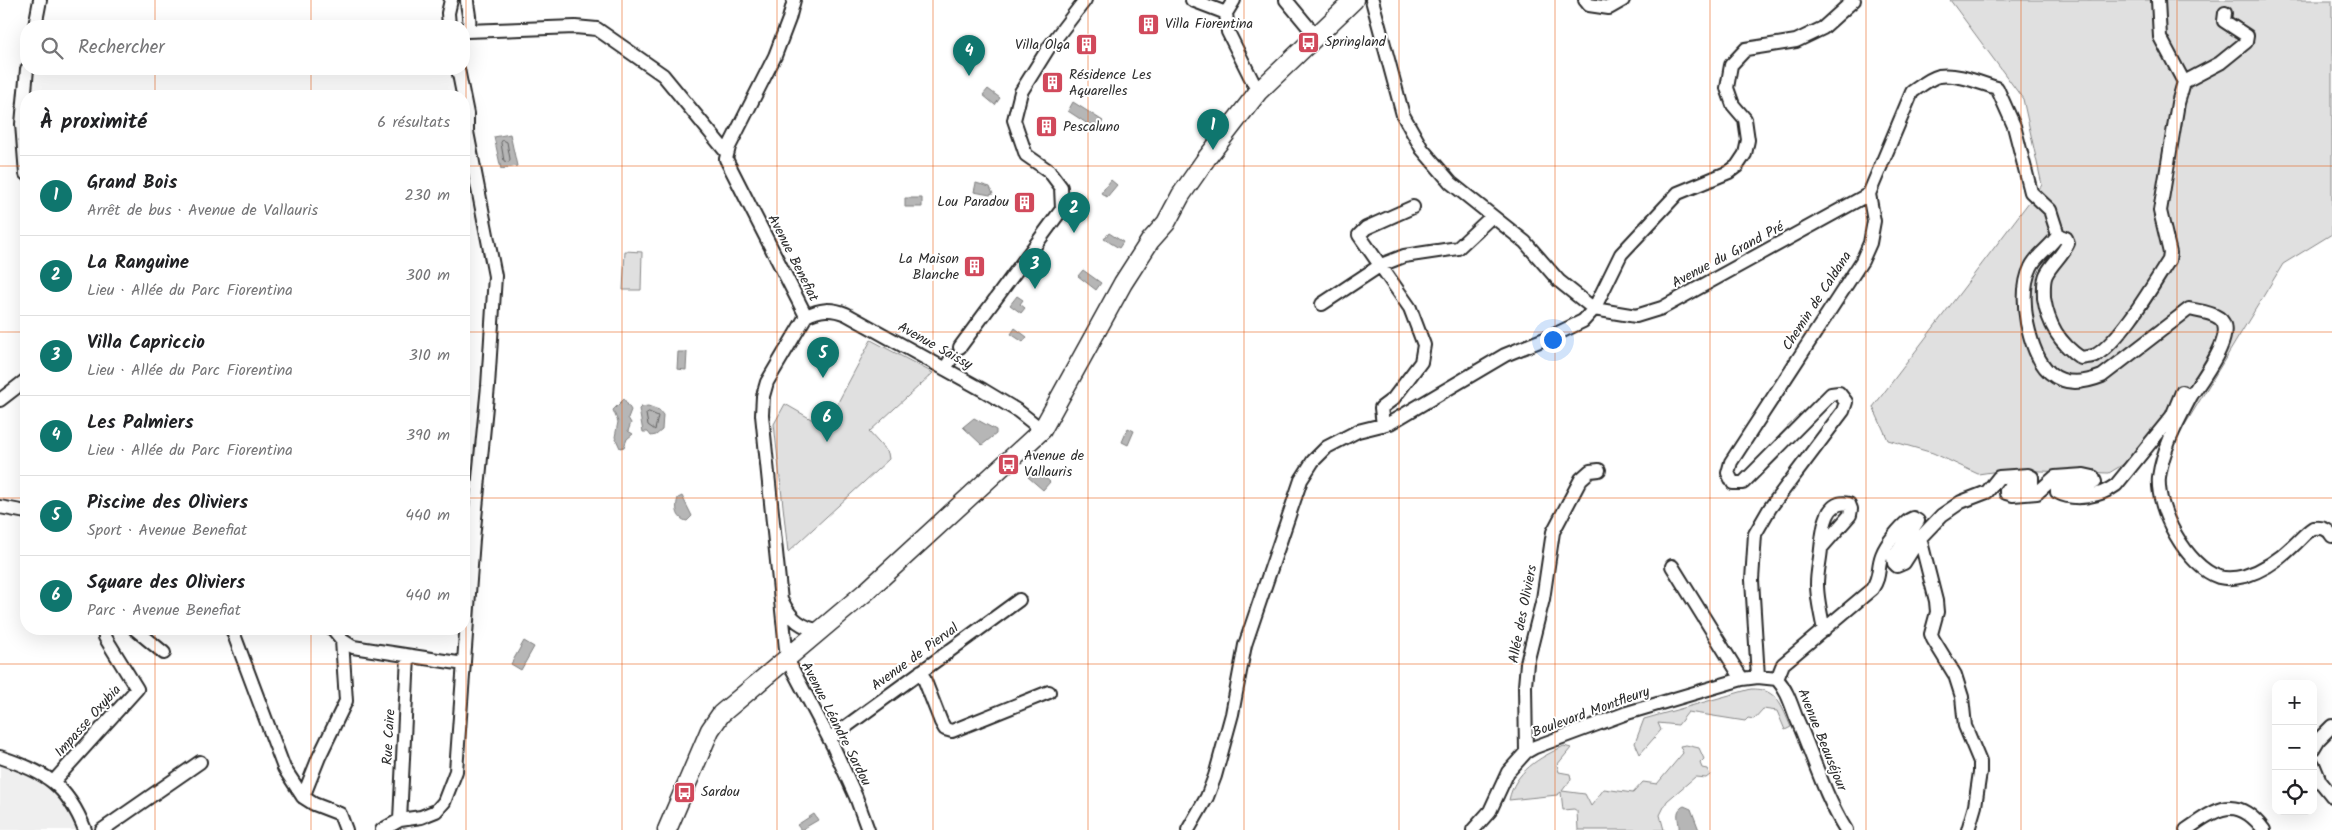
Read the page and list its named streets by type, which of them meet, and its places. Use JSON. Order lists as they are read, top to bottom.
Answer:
{
  "streets": {
    "street": [
      "Avenue du Grand Pré",
      "Avenue Benefiat",
      "Chemin de Caldana",
      "Avenue Saissy",
      "Allée des Oliviers",
      "Avenue de Pierval",
      "Boulevard Montfleury",
      "Impasse Oxybia",
      "Avenue Léandre Sardou",
      "Rue Caire",
      "Avenue Beauséjour"
    ]
  },
  "crossings": [
    ["Avenue du Grand Pré", "Chemin de Caldana"],
    ["Avenue Benefiat", "Avenue Saissy"],
    ["Avenue Benefiat", "Avenue Léandre Sardou"],
    ["Chemin de Caldana", "Boulevard Montfleury"],
    ["Allée des Oliviers", "Boulevard Montfleury"],
    ["Avenue de Pierval", "Avenue Léandre Sardou"]
  ],
  "places": {
    "building": [
      "Villa Fiorentina",
      "Villa Olga",
      "Résidence Les Aquarelles",
      "Pescaluno",
      "Lou Paradou",
      "La Maison Blanche"
    ],
    "bus stop": ["Springland", "Avenue de Vallauris", "Sardou"]
  },
  "page": {
    "search": "Rechercher",
    "pins": [
      "4",
      "1",
      "2",
      "3",
      "5",
      "6"
    ],
    "heading": ["À proximité", "6 résultats"],
    "list": [
      {
        "mark": "1",
        "name": "Grand Bois",
        "note": "Arrêt de bus · Avenue de Vallauris",
        "value": "230 m"
      },
      {
        "mark": "2",
        "name": "La Ranguine",
        "note": "Lieu · Allée du Parc Fiorentina",
        "value": "300 m"
      },
      {
        "mark": "3",
        "name": "Villa Capriccio",
        "note": "Lieu · Allée du Parc Fiorentina",
        "value": "310 m"
      },
      {
        "mark": "4",
        "name": "Les Palmiers",
        "note": "Lieu · Allée du Parc Fiorentina",
        "value": "390 m"
      },
      {
        "mark": "5",
        "name": "Piscine des Oliviers",
        "note": "Sport · Avenue Benefiat",
        "value": "440 m"
      },
      {
        "mark": "6",
        "name": "Square des Oliviers",
        "note": "Parc · Avenue Benefiat",
        "value": "440 m"
      }
    ],
    "map_buttons": ["+", "−"]
  }
}
